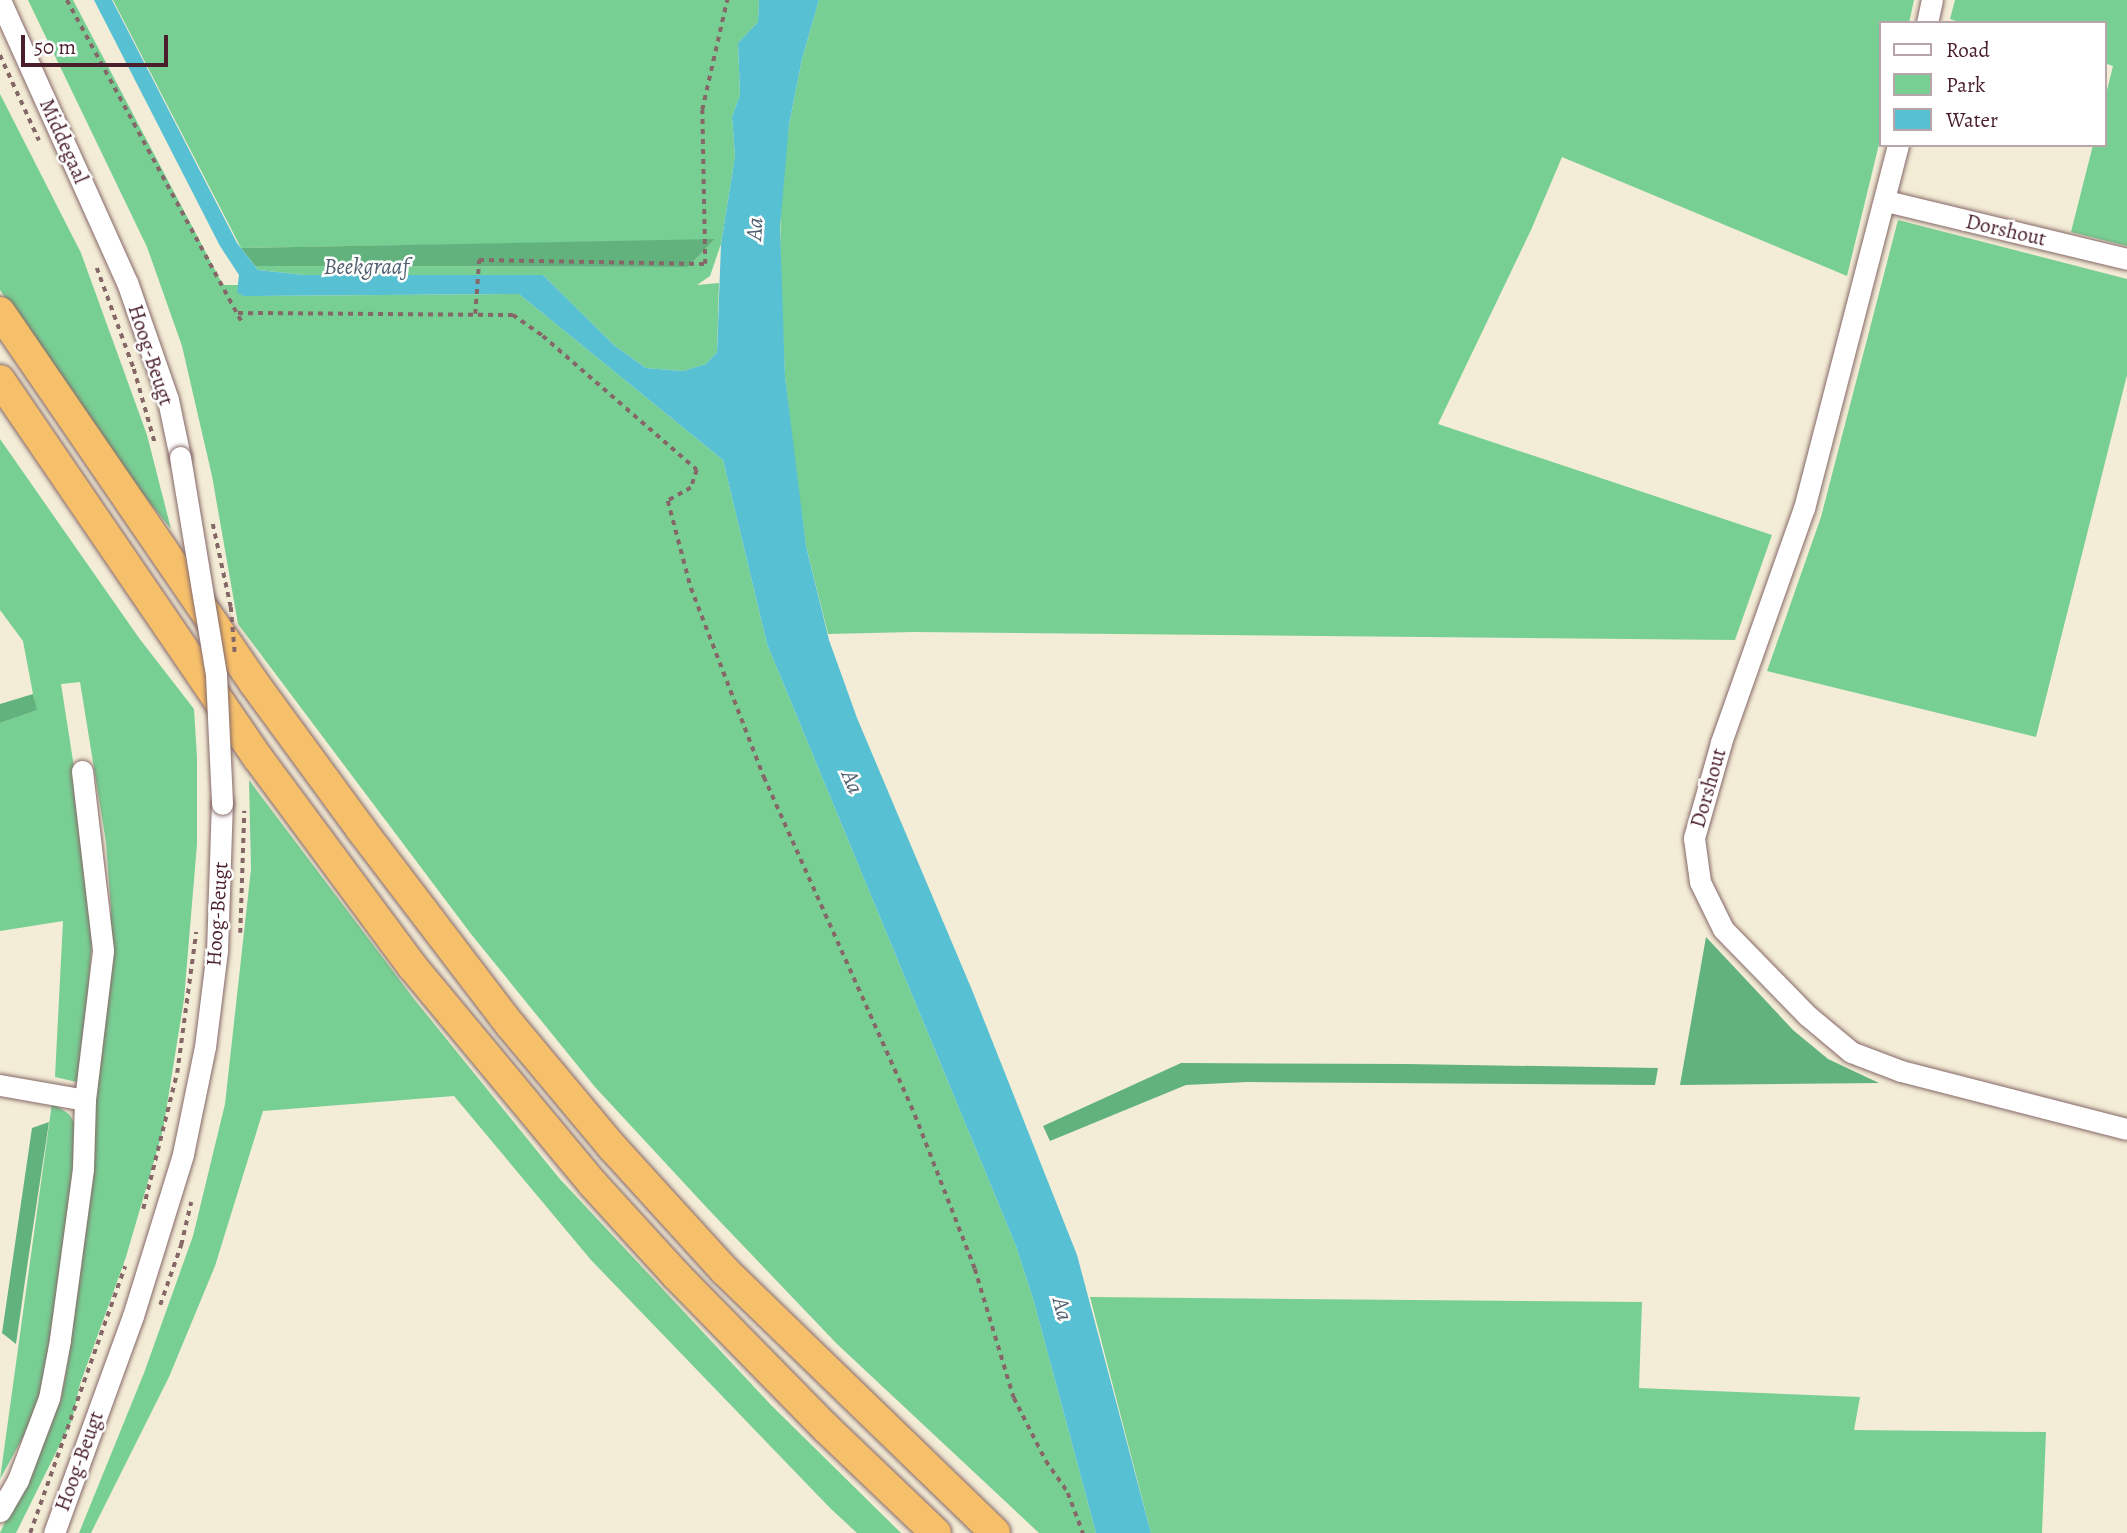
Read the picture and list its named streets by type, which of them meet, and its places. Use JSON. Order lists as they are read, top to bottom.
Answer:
{
  "streets": {
    "street": ["Middegaal", "Dorshout", "Hoog-Beugt"]
  },
  "crossings": [
    ["Middegaal", "Hoog-Beugt"]
  ],
  "water": ["Aa", "Beekgraaf"],
  "legend": ["Road", "Park", "Water"],
  "scale_bar": "50 m"
}
